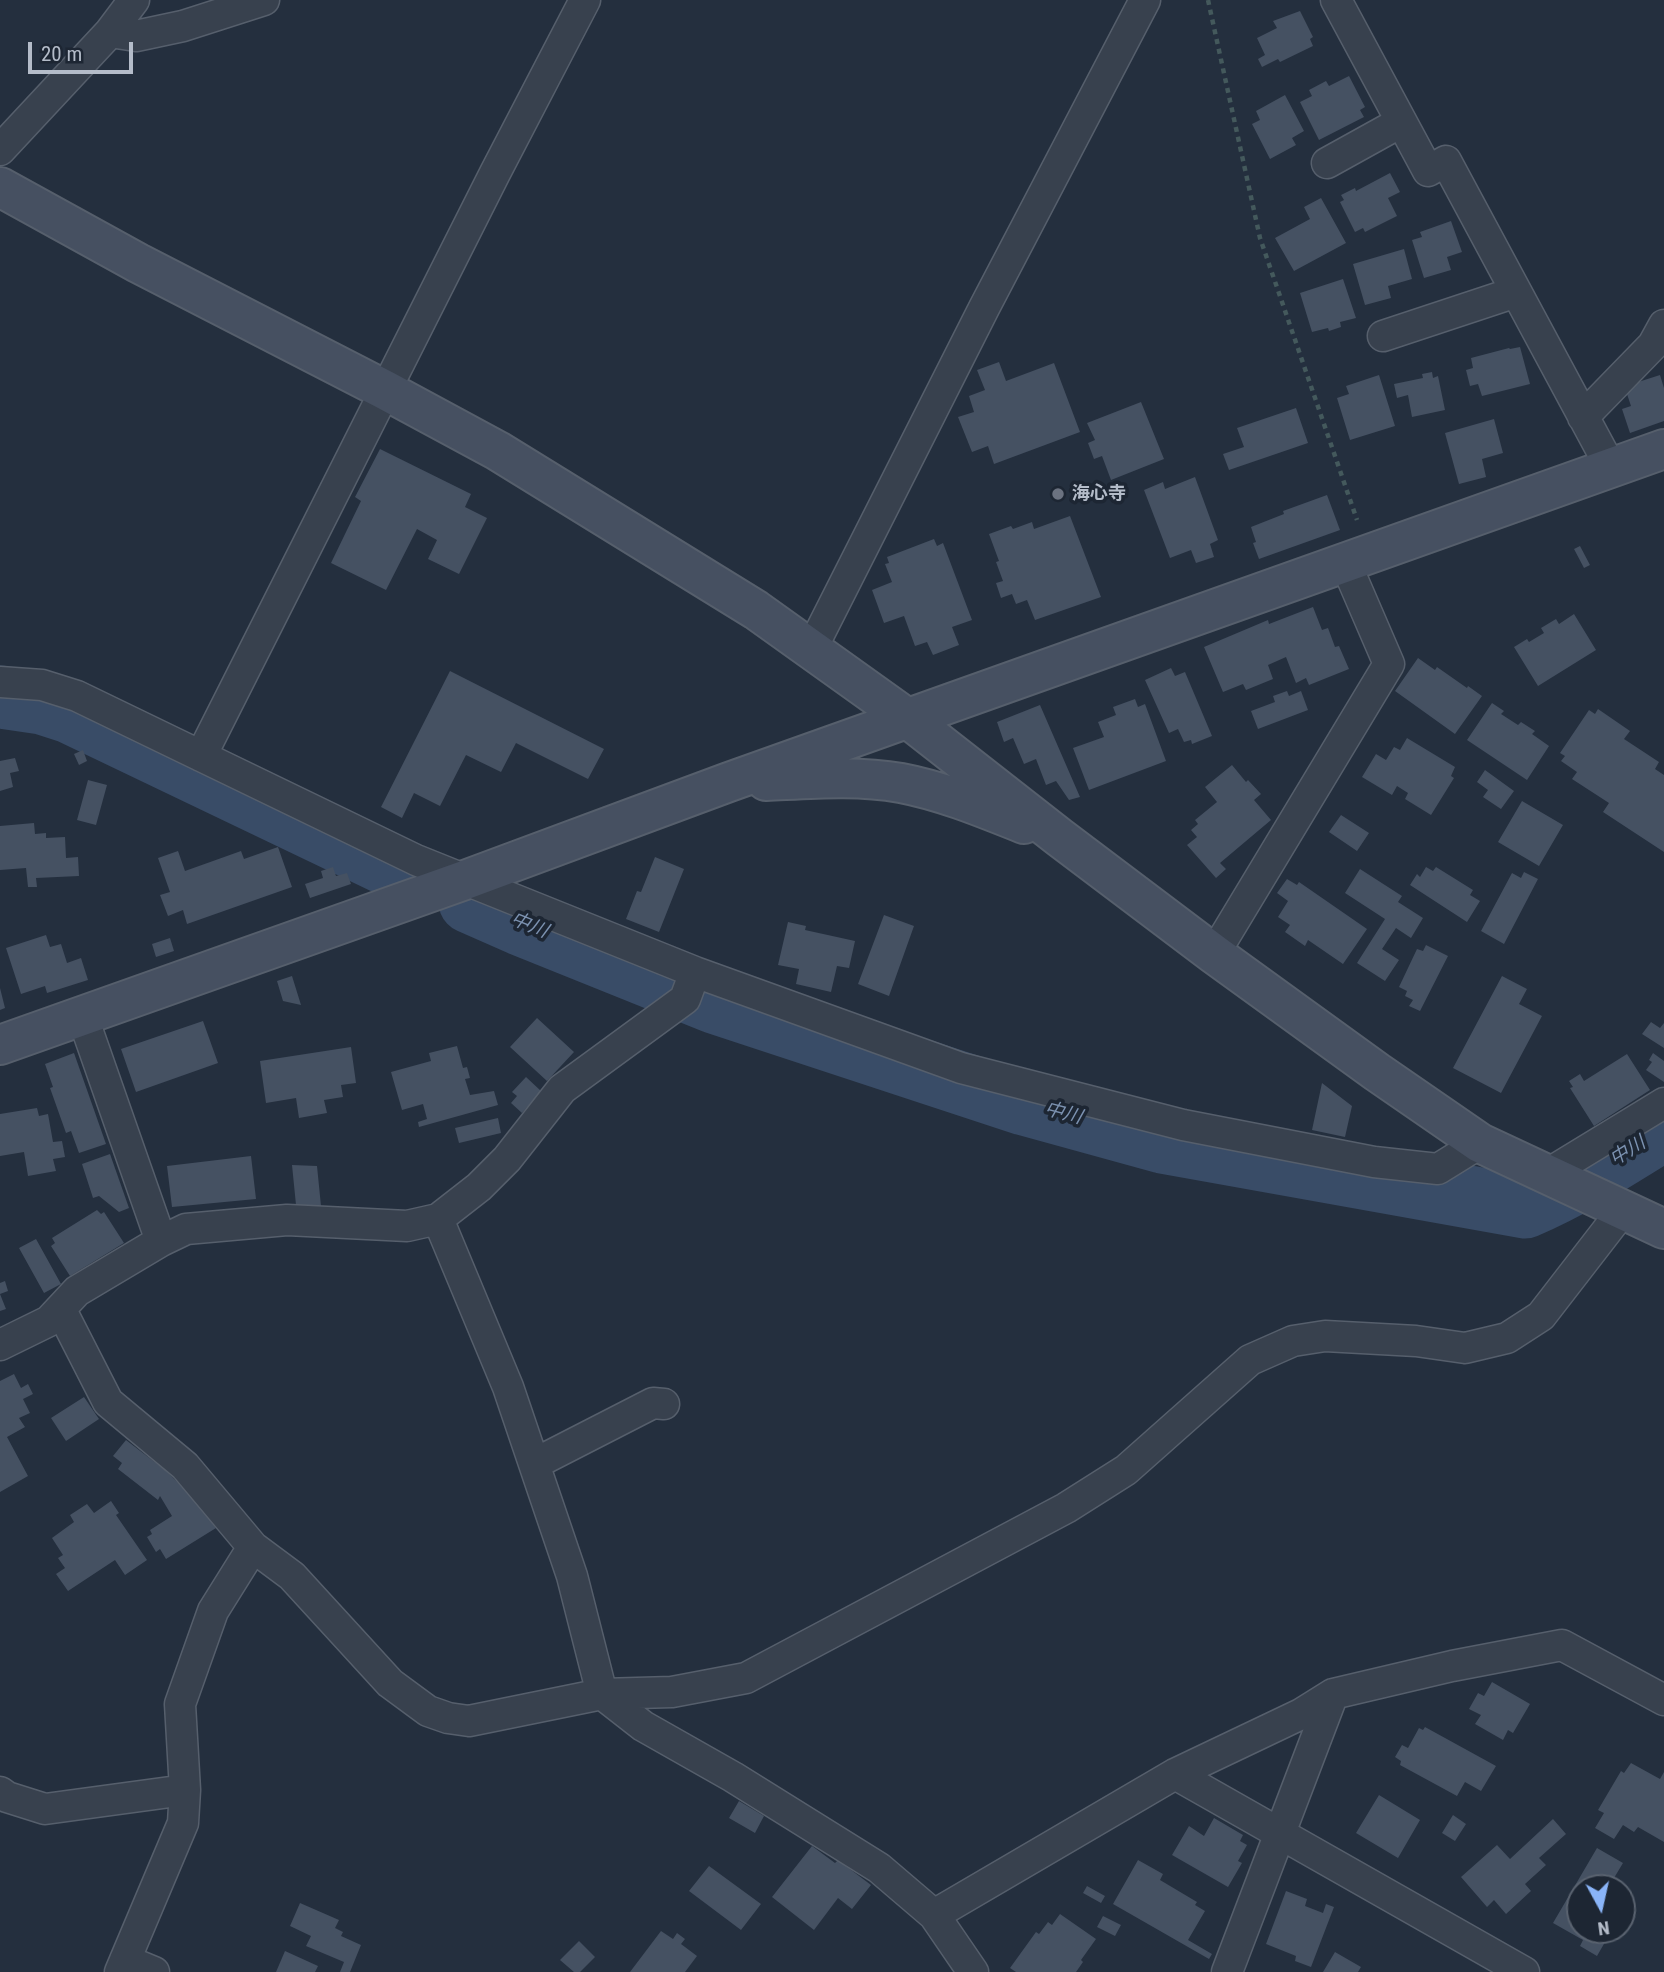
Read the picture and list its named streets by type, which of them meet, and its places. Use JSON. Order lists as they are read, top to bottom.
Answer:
{
  "water": ["中川"],
  "places": ["海心寺"],
  "scale_bar": "20 m",
  "north": "bottom"
}
